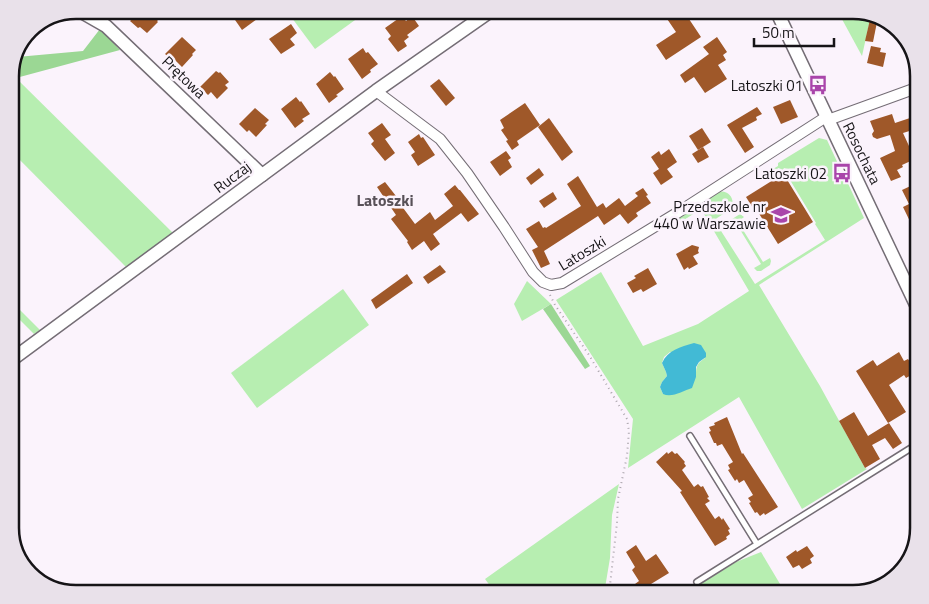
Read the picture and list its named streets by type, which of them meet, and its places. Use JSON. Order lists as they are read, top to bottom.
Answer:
{
  "streets": {
    "street": [
      "Prętowa",
      "Rosochata",
      "Ruczaj",
      "Latoszki"
    ]
  },
  "crossings": [
    ["Prętowa", "Ruczaj"],
    ["Rosochata", "Latoszki"],
    ["Ruczaj", "Latoszki"]
  ],
  "districts": ["Latoszki"],
  "places": {
    "bus stop": ["Latoszki 01", "Latoszki 02"],
    "school or university": ["Przedszkole nr 440 w Warszawie"]
  },
  "scale_bar": "50 m"
}
